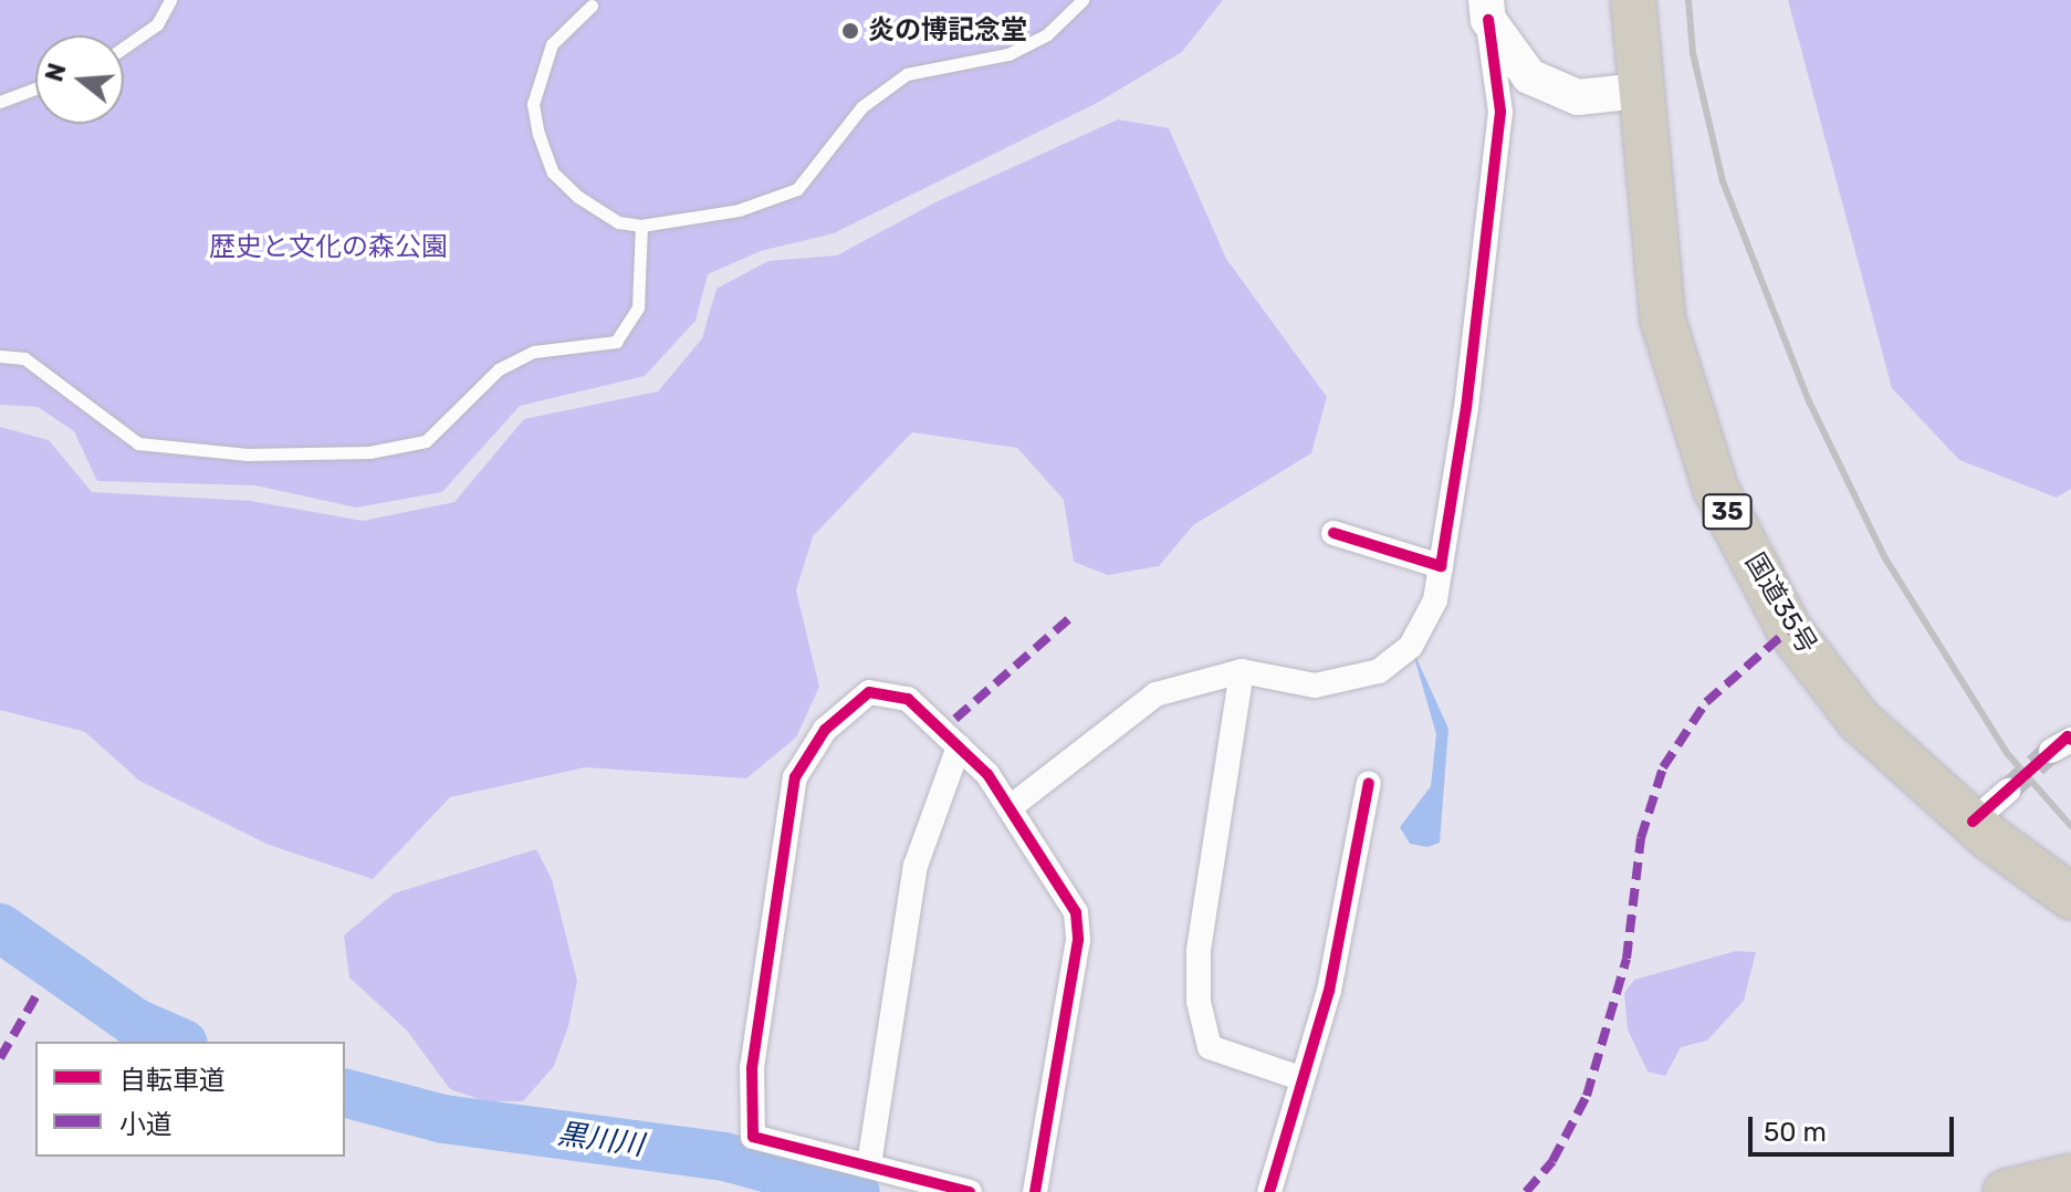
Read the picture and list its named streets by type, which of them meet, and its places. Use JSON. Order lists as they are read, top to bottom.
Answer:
{
  "streets": {
    "highway": ["35", "国道35号"]
  },
  "water": ["黒川川"],
  "parks": ["歴史と文化の森公園"],
  "places": ["炎の博記念堂"],
  "legend": ["自転車道", "小道"],
  "scale_bar": "50 m",
  "north": "left"
}
